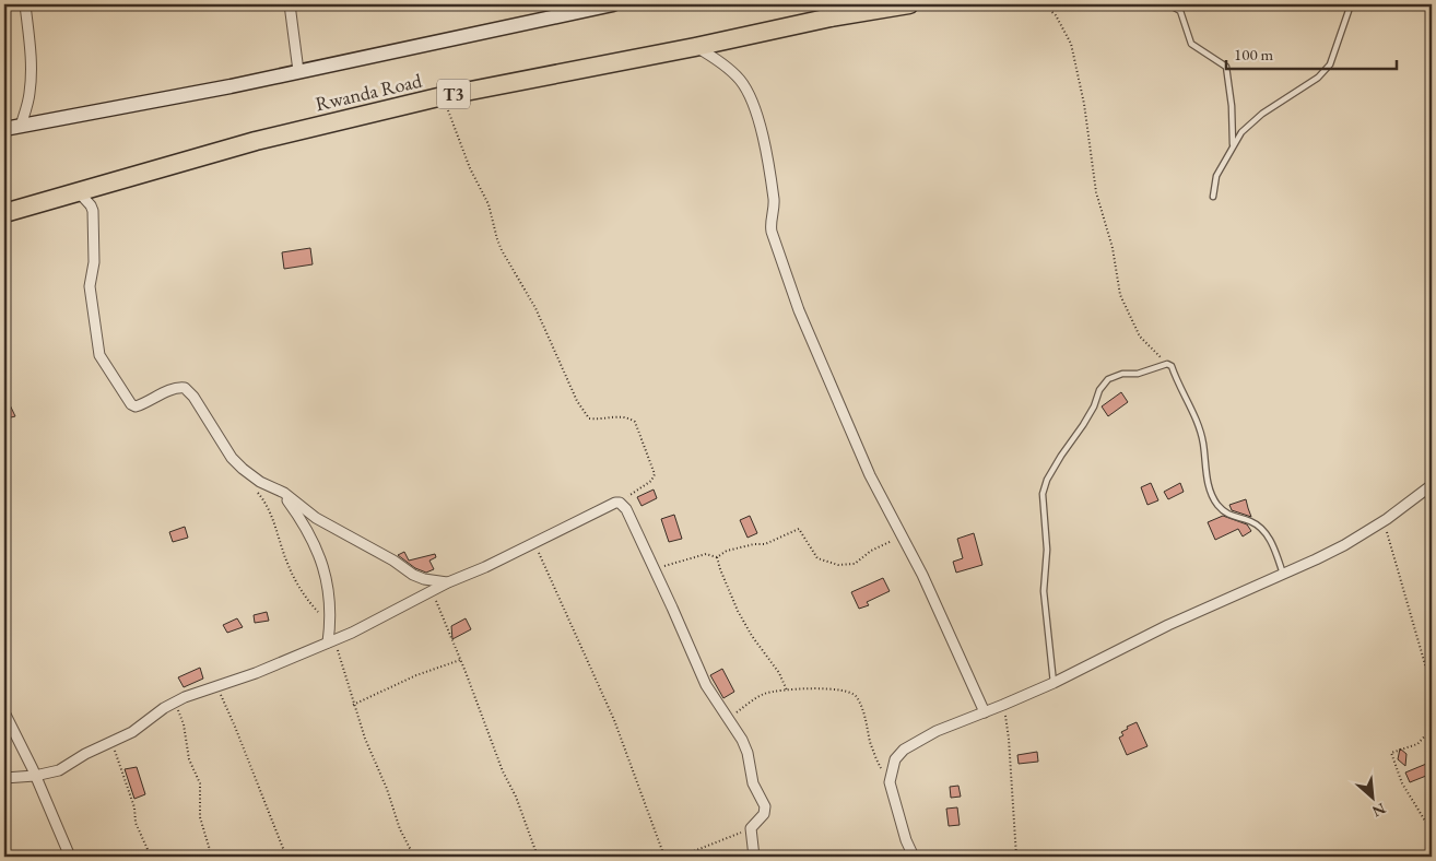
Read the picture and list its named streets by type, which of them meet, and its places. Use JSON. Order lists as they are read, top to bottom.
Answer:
{
  "streets": {
    "highway": ["Rwanda Road", "T3"]
  },
  "scale_bar": "100 m",
  "north": "bottom right"
}
